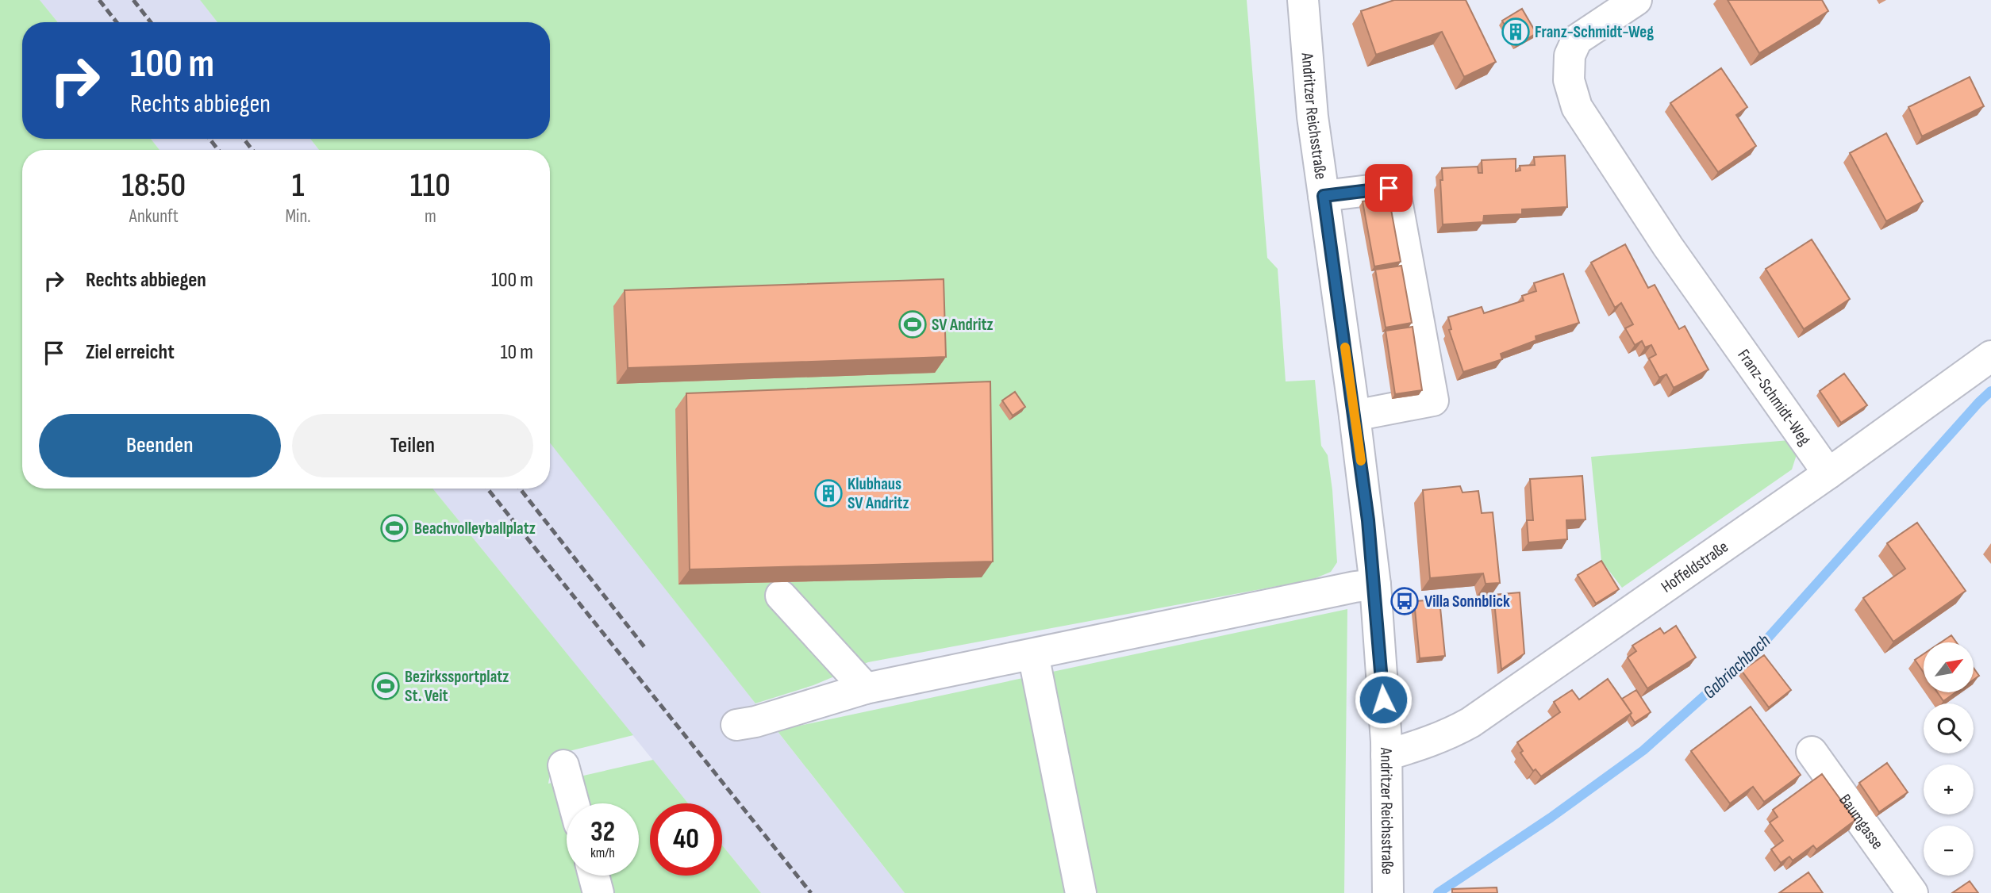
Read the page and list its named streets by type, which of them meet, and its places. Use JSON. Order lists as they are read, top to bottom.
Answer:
{
  "streets": {
    "street": [
      "Andritzer Reichsstraße",
      "Franz-Schmidt-Weg",
      "Hoffeldstraße",
      "Baumgasse"
    ]
  },
  "crossings": [
    ["Andritzer Reichsstraße", "Hoffeldstraße"],
    ["Franz-Schmidt-Weg", "Hoffeldstraße"]
  ],
  "water": ["Gabriachbach"],
  "places": {
    "building": ["Franz-Schmidt-Weg", "Klubhaus SV Andritz"],
    "sports": ["SV Andritz", "Beachvolleyballplatz", "Bezirkssportplatz St. Veit"],
    "bus stop": ["Villa Sonnblick"]
  },
  "north": "top right",
  "page": {
    "turn": ["100 m", "Rechts abbiegen"],
    "eta": [
      "18:50",
      "Ankunft",
      "1",
      "Min.",
      "110",
      "m"
    ],
    "list": [
      {
        "name": "Rechts abbiegen",
        "value": "100 m"
      },
      {
        "name": "Ziel erreicht",
        "value": "10 m"
      }
    ],
    "buttons": ["Beenden", "Teilen"],
    "map_buttons": ["+", "−"],
    "speed": "32 km/h",
    "limit": "40"
  }
}
